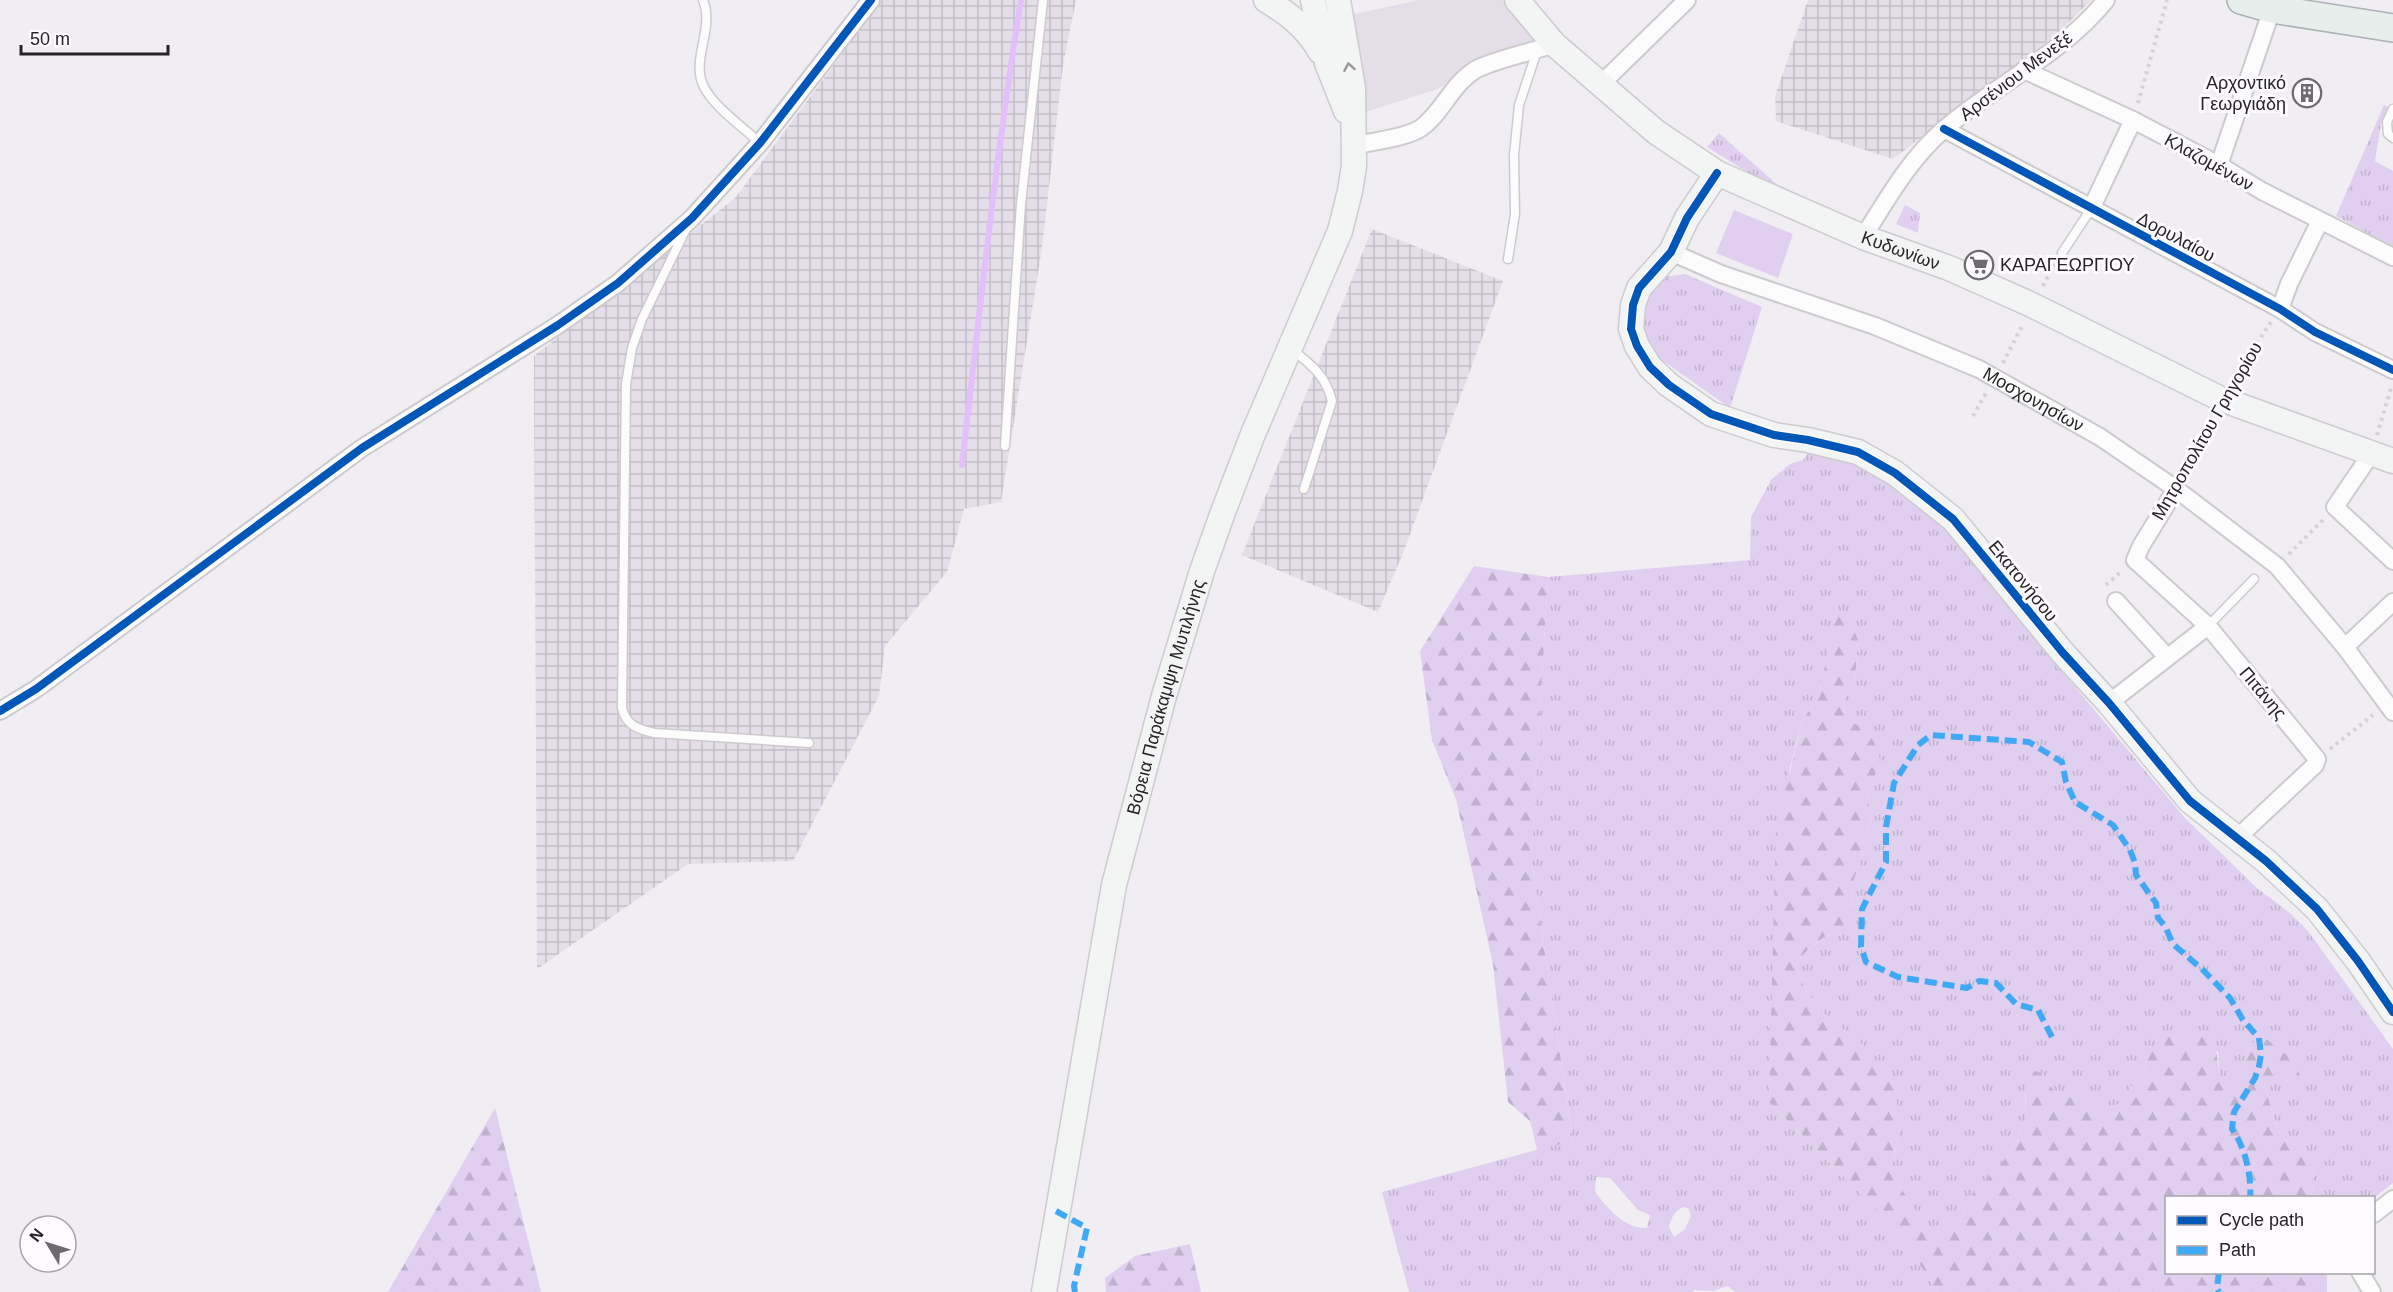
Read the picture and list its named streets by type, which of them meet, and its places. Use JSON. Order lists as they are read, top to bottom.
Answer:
{
  "streets": {
    "street": [
      "Αρσένιου Μενεξέ",
      "Κλαζομένων",
      "Δορυλαίου",
      "Κυδωνίων",
      "Μοσχονησίων",
      "Μητροπολίτου Γρηγορίου",
      "Εκατονήσου",
      "Πιτάνης",
      "Βόρεια Παράκαμψη Μυτιλήνης"
    ]
  },
  "crossings": [
    ["Αρσένιου Μενεξέ", "Κλαζομένων"],
    ["Αρσένιου Μενεξέ", "Δορυλαίου"],
    ["Αρσένιου Μενεξέ", "Κυδωνίων"],
    ["Δορυλαίου", "Μητροπολίτου Γρηγορίου"],
    ["Κυδωνίων", "Μητροπολίτου Γρηγορίου"],
    ["Μοσχονησίων", "Μητροπολίτου Γρηγορίου"],
    ["Μοσχονησίων", "Εκατονήσου"],
    ["Μητροπολίτου Γρηγορίου", "Πιτάνης"]
  ],
  "places": {
    "building": ["Αρχοντικό Γεωργιάδη"],
    "supermarket": ["ΚΑΡΑΓΕΩΡΓΙΟΥ"]
  },
  "legend": ["Cycle path", "Path"],
  "scale_bar": "50 m",
  "north": "top left"
}
